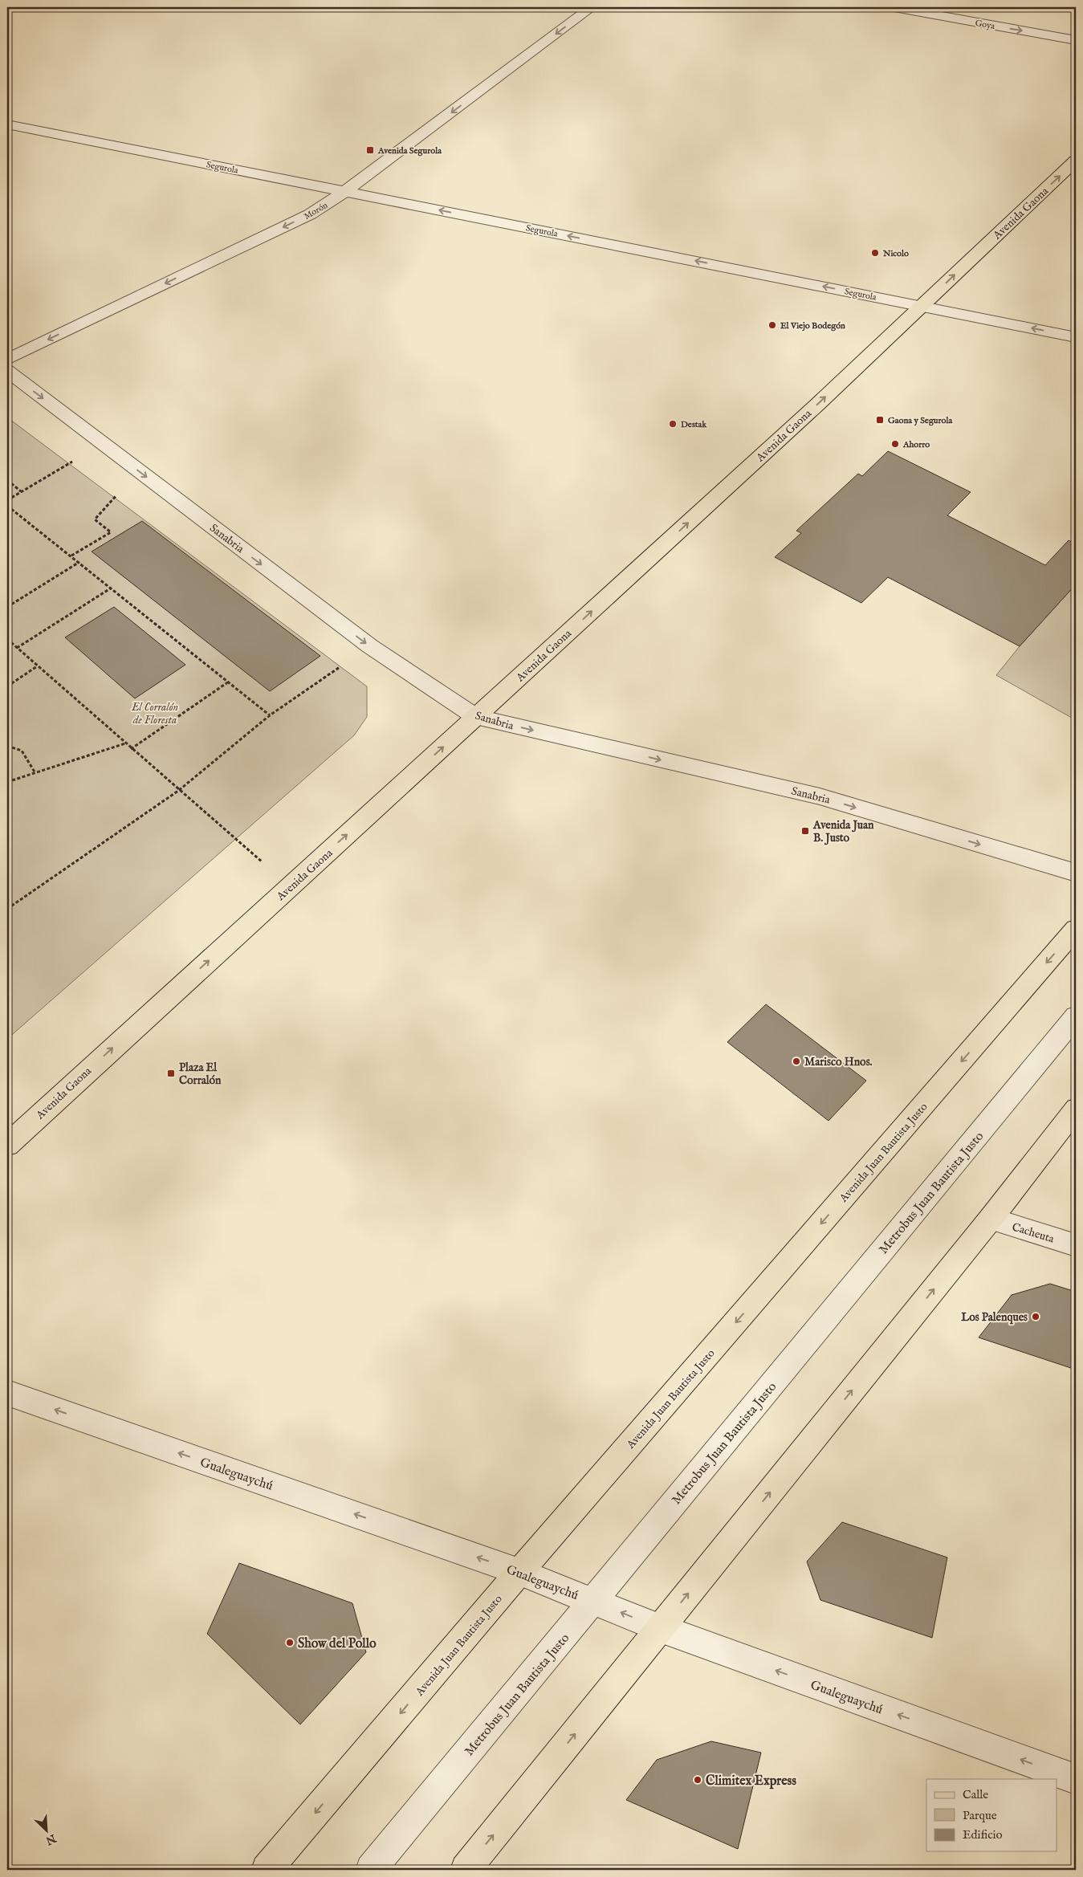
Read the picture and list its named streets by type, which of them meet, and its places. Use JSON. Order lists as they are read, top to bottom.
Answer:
{
  "streets": {
    "main road": ["Avenida Gaona", "Avenida Juan Bautista Justo"],
    "street": [
      "Goya",
      "Segurola",
      "Morón",
      "Sanabria",
      "Metrobus Juan Bautista Justo",
      "Cacheuta",
      "Gualeguaychú"
    ]
  },
  "crossings": [
    ["Segurola", "Morón"],
    ["Segurola", "Avenida Gaona"],
    ["Avenida Gaona", "Sanabria"],
    ["Avenida Juan Bautista Justo", "Gualeguaychú"],
    ["Metrobus Juan Bautista Justo", "Gualeguaychú"]
  ],
  "one_way": [
    "Goya",
    "Segurola",
    "Morón",
    "Avenida Gaona",
    "Sanabria",
    "Gualeguaychú"
  ],
  "parks": ["El Corralón de Floresta"],
  "places": {
    "transit": [
      "Avenida Segurola",
      "Gaona y Segurola",
      "Avenida Juan B. Justo",
      "Plaza El Corralón"
    ],
    "other": [
      "Nicolo",
      "El Viejo Bodegón",
      "Destak",
      "Ahorro",
      "Marisco Hnos.",
      "Los Palenques",
      "Show del Pollo",
      "Climitex Express"
    ]
  },
  "legend": ["Calle", "Parque", "Edificio"],
  "north": "bottom right"
}
